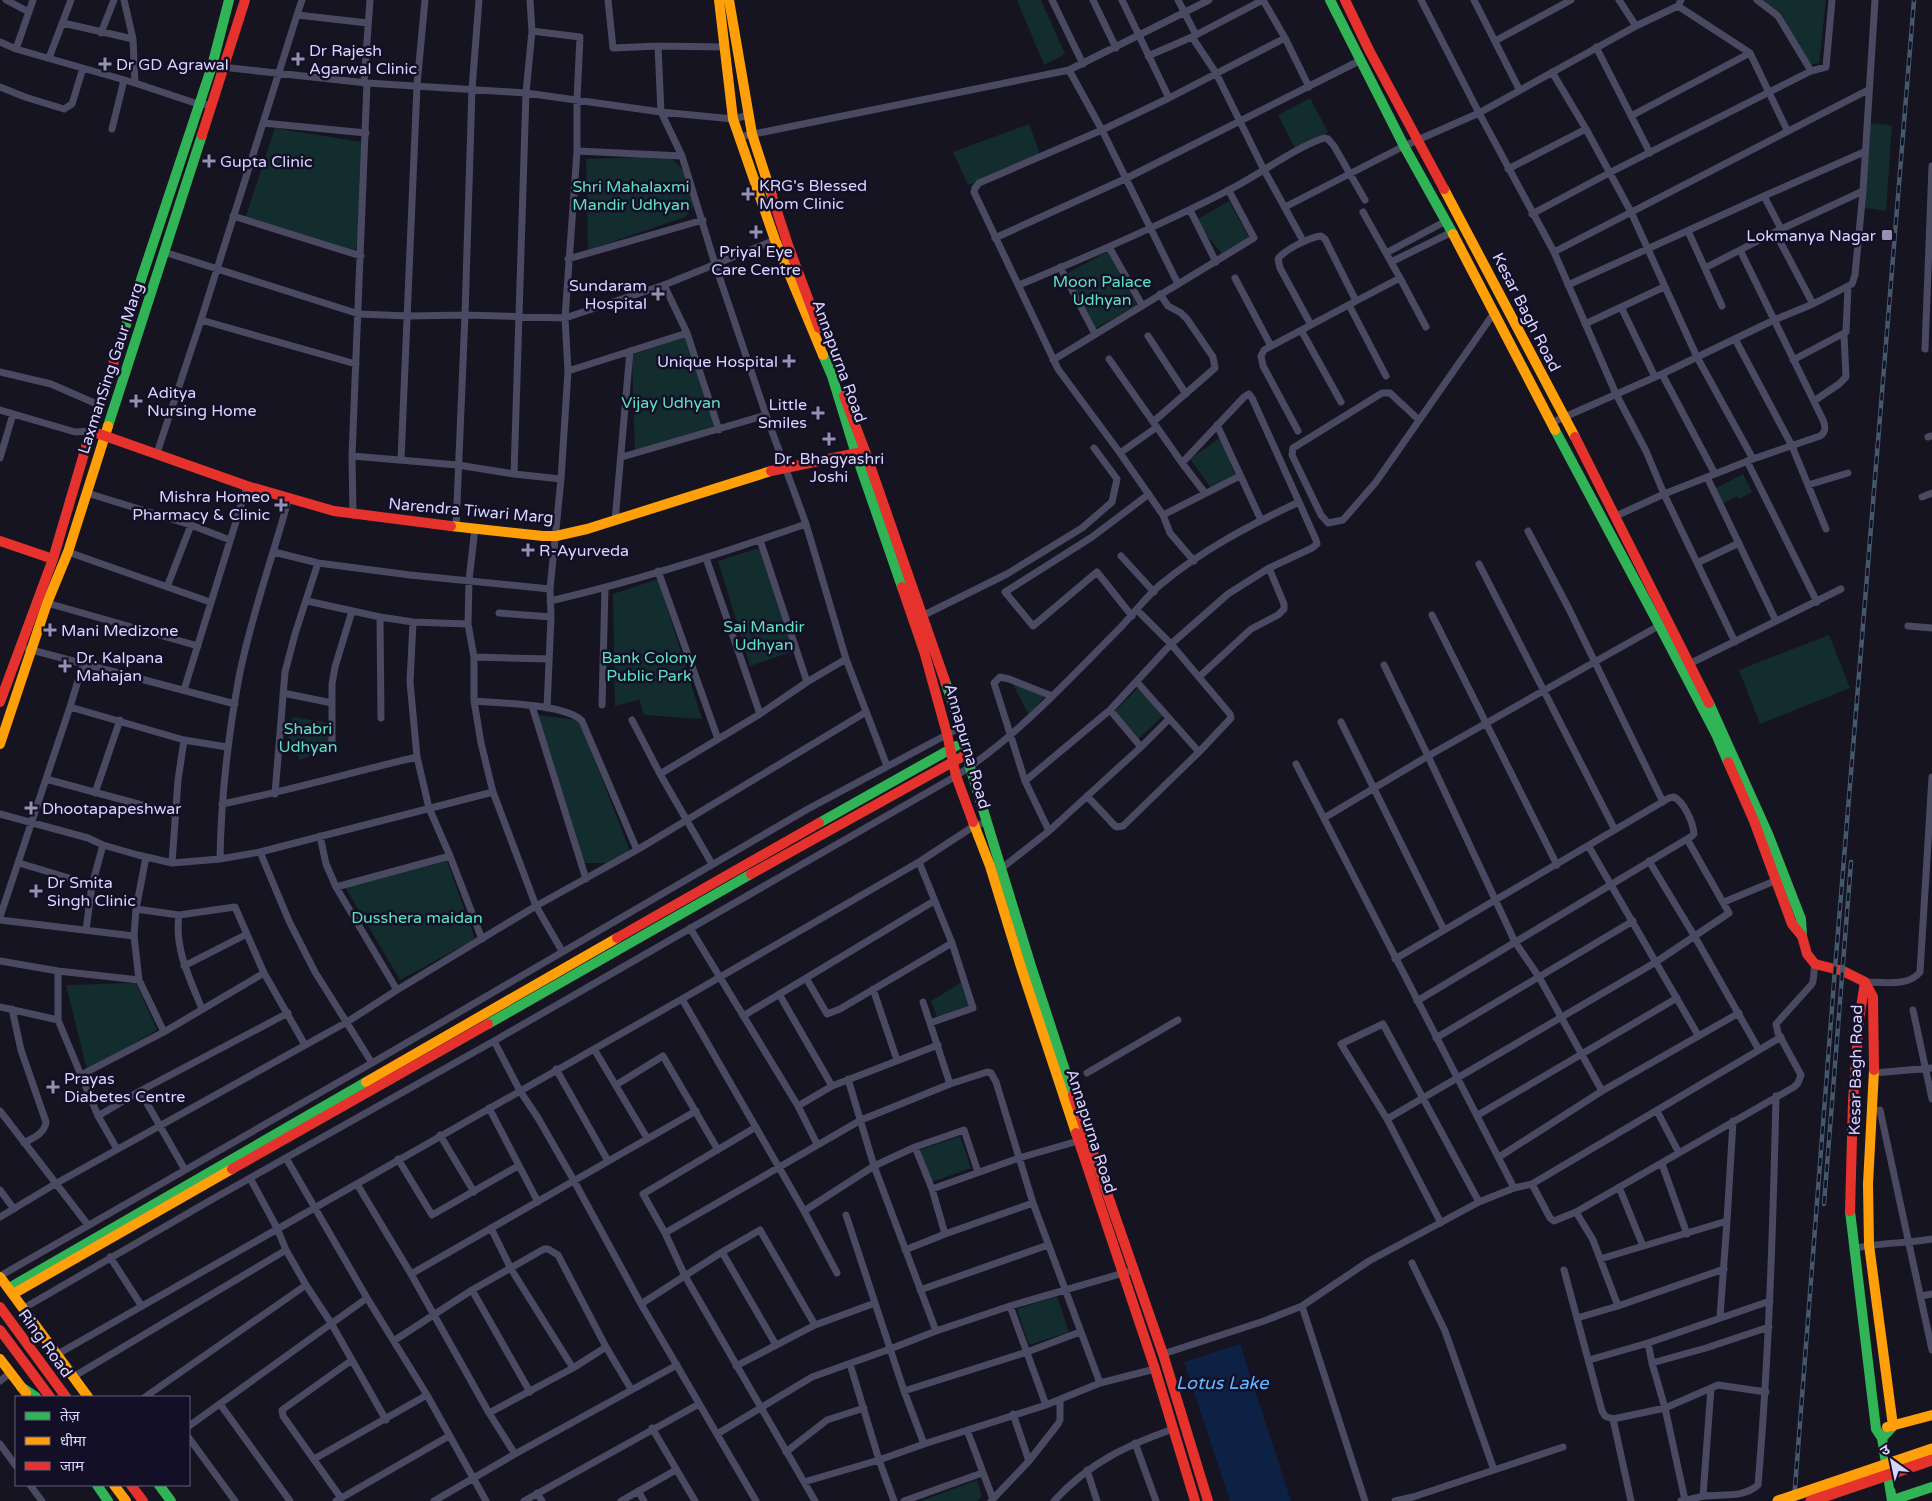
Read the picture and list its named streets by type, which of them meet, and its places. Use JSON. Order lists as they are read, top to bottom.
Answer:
{
  "streets": {
    "main road": [
      "Kesar Bagh Road",
      "Annapurna Road",
      "LaxmanSing Gaur Marg",
      "Narendra Tiwari Marg",
      "Ring Road"
    ]
  },
  "crossings": [
    ["Annapurna Road", "Narendra Tiwari Marg"],
    ["LaxmanSing Gaur Marg", "Narendra Tiwari Marg"]
  ],
  "water": ["Lotus Lake"],
  "parks": [
    "Shri Mahalaxmi Mandir Udhyan",
    "Moon Palace Udhyan",
    "Vijay Udhyan",
    "Sai Mandir Udhyan",
    "Bank Colony Public Park",
    "Shabri Udhyan",
    "Dusshera maidan"
  ],
  "places": {
    "health": [
      "Dr Rajesh Agarwal Clinic",
      "Dr GD Agrawal",
      "Gupta Clinic",
      "KRG's Blessed Mom Clinic",
      "Priyal Eye Care Centre",
      "Sundaram Hospital",
      "Unique Hospital",
      "Aditya Nursing Home",
      "Little Smiles",
      "Dr. Bhagyashri Joshi",
      "Mishra Homeo Pharmacy & Clinic",
      "R-Ayurveda",
      "Mani Medizone",
      "Dr. Kalpana Mahajan",
      "Dhootapapeshwar",
      "Dr Smita Singh Clinic",
      "Prayas Diabetes Centre"
    ],
    "transit": ["Lokmanya Nagar"]
  },
  "legend": ["तेज़", "धीमा", "जाम"],
  "north": "top left"
}
